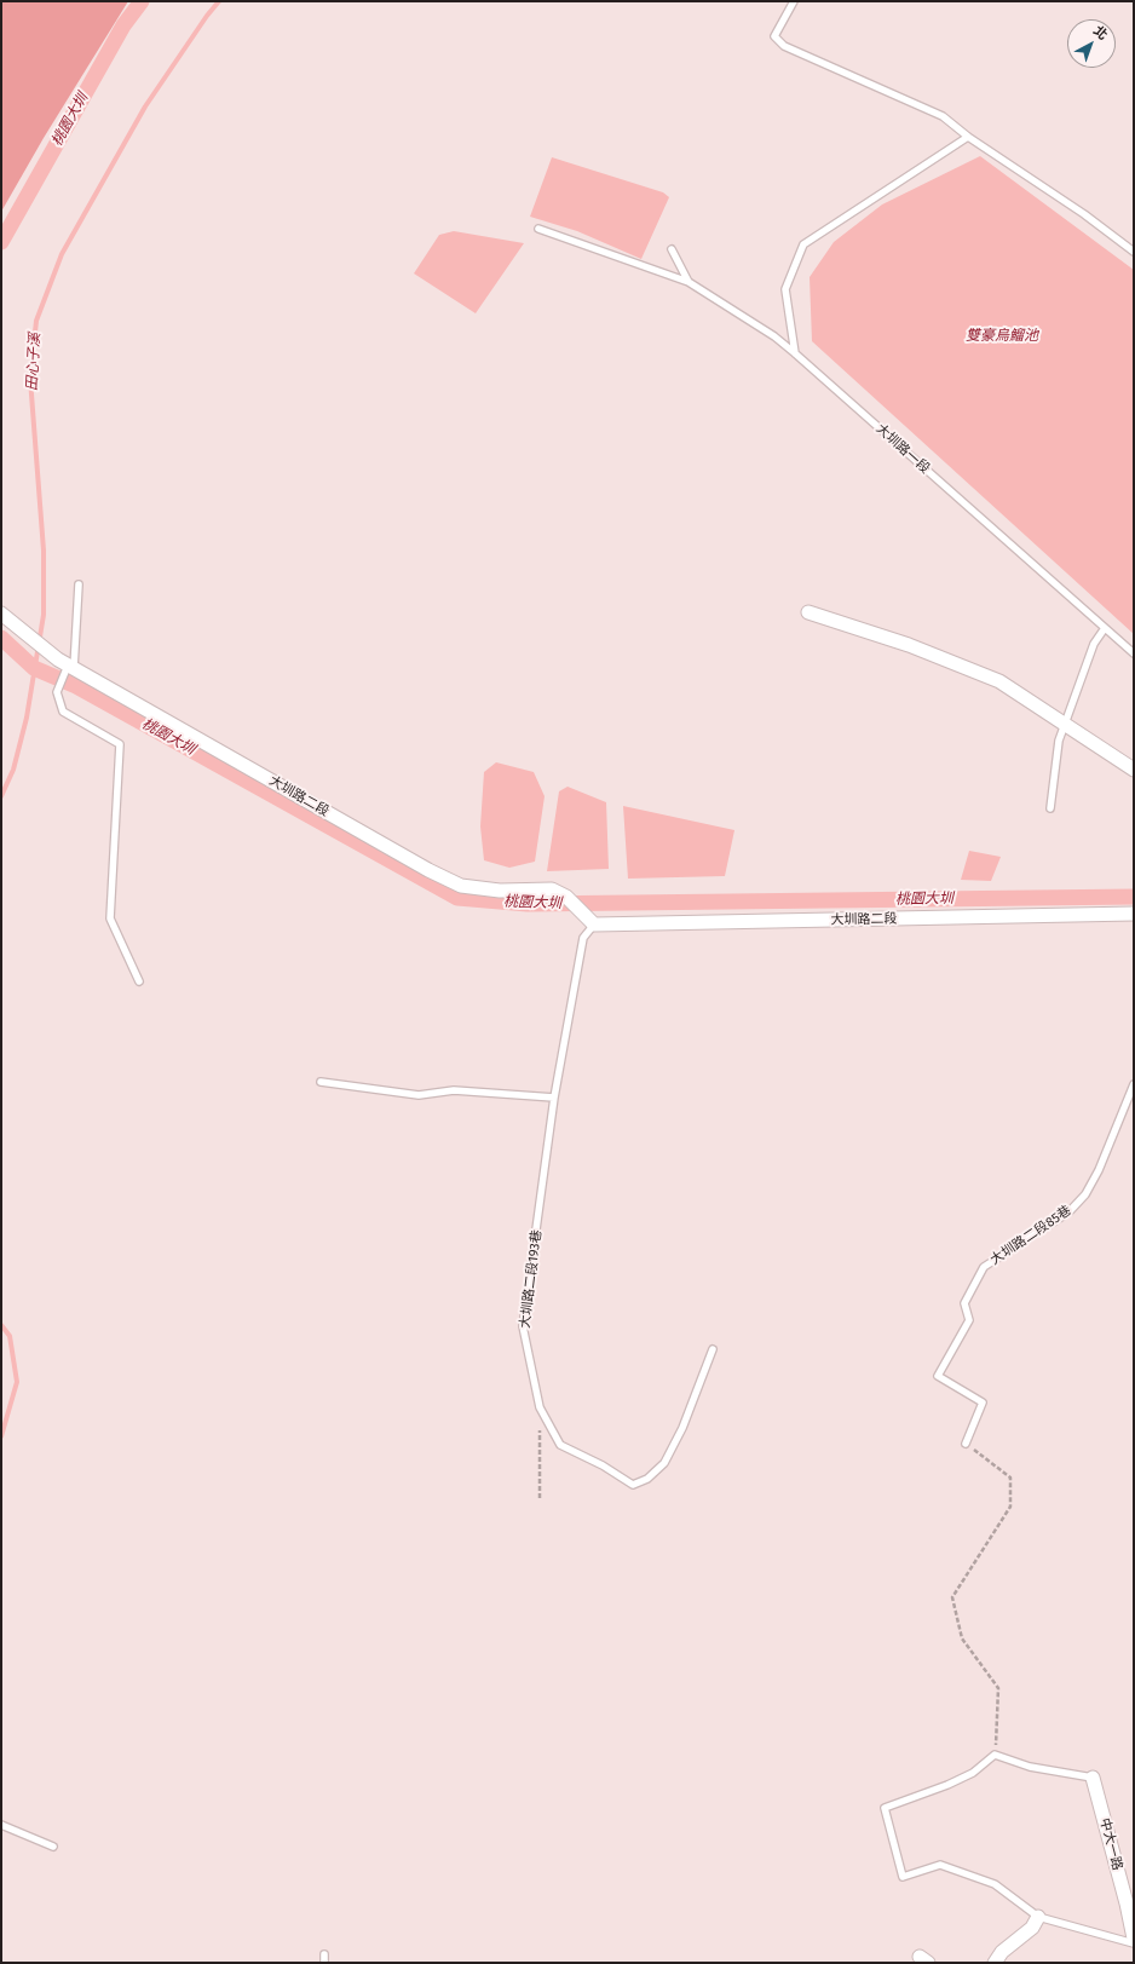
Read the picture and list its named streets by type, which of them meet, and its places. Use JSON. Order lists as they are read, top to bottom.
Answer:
{
  "streets": {
    "street": ["大圳路二段", "中大一路"],
    "lane": ["大圳路一段", "大圳路二段85巷", "大圳路二段193巷"]
  },
  "crossings": [
    ["大圳路二段", "大圳路二段193巷"]
  ],
  "water": ["桃園大圳", "雙豪烏鰡池", "田心子溪"],
  "north": "top right"
}
